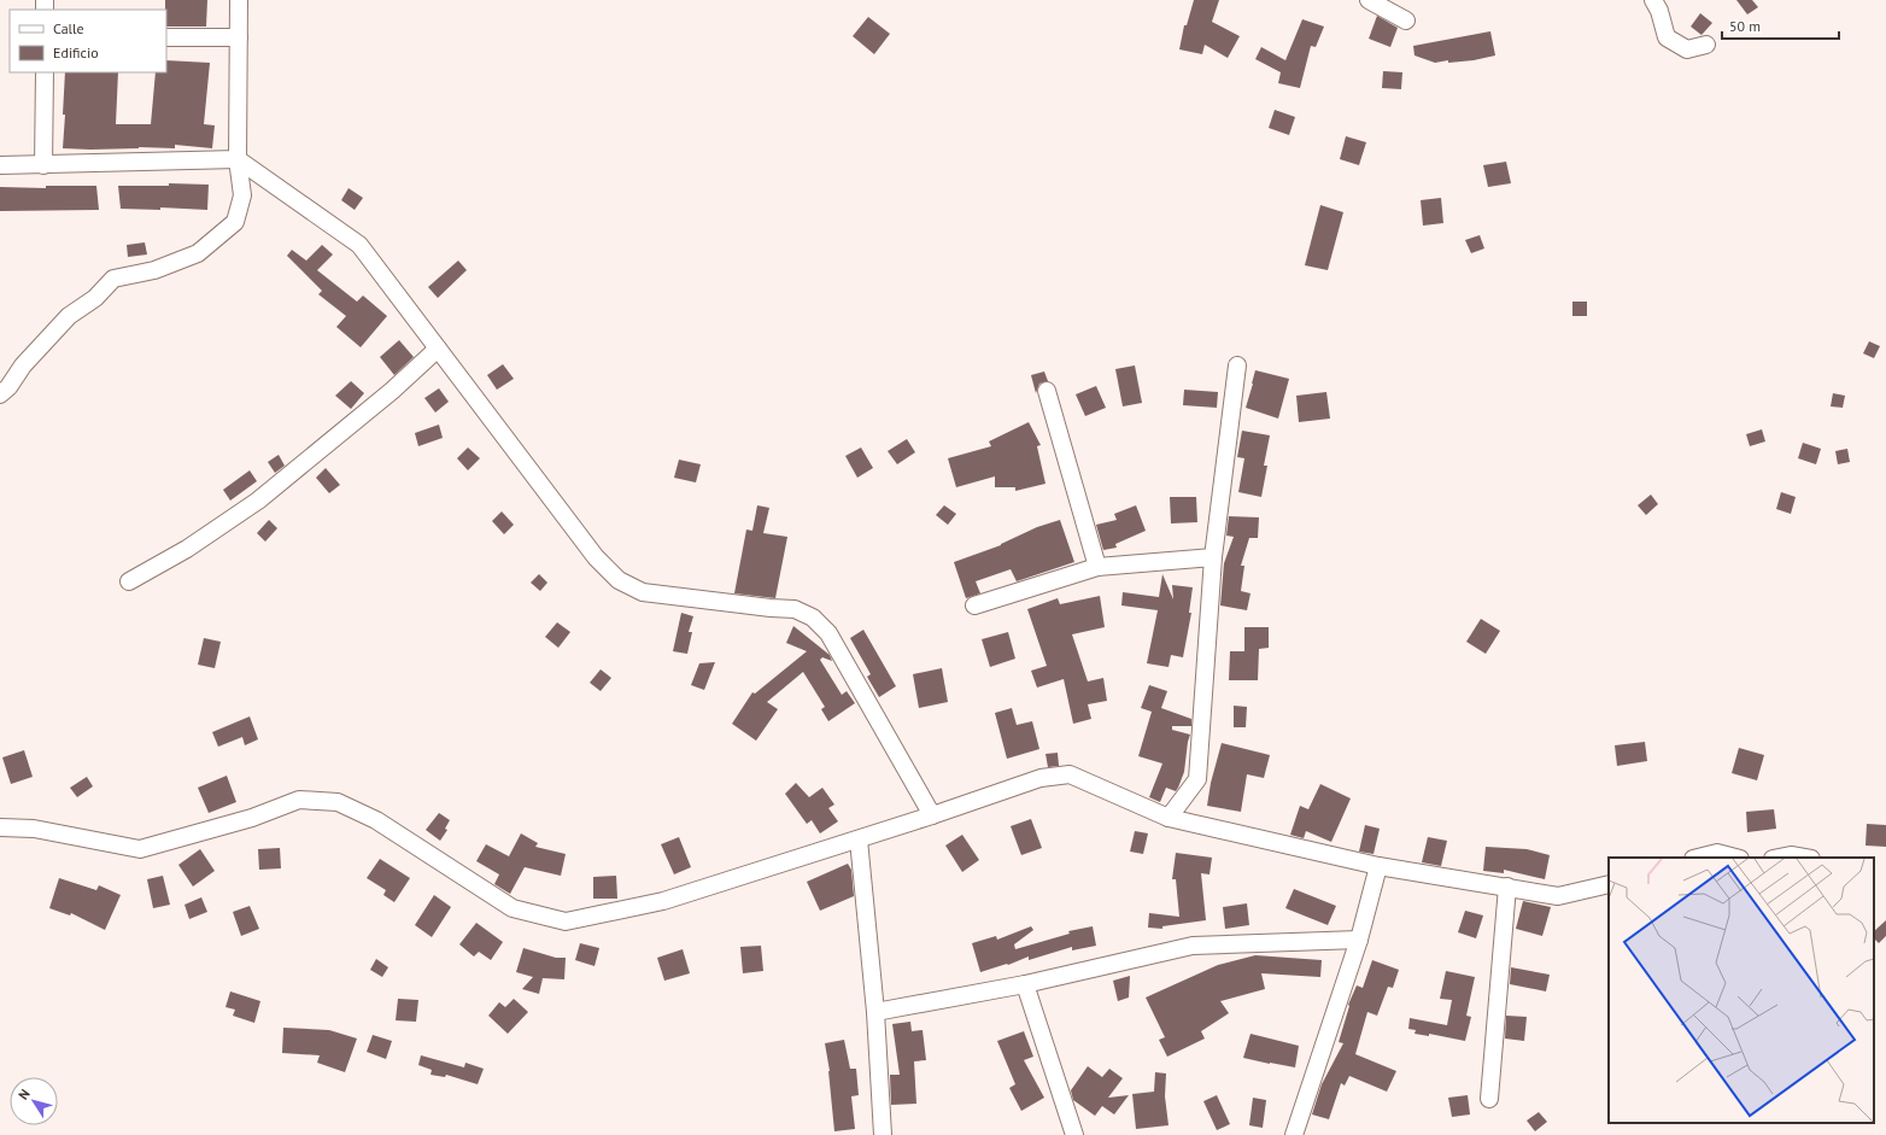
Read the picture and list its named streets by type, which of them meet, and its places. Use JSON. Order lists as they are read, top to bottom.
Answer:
{
  "legend": ["Calle", "Edificio"],
  "scale_bar": "50 m",
  "north": "top left"
}
